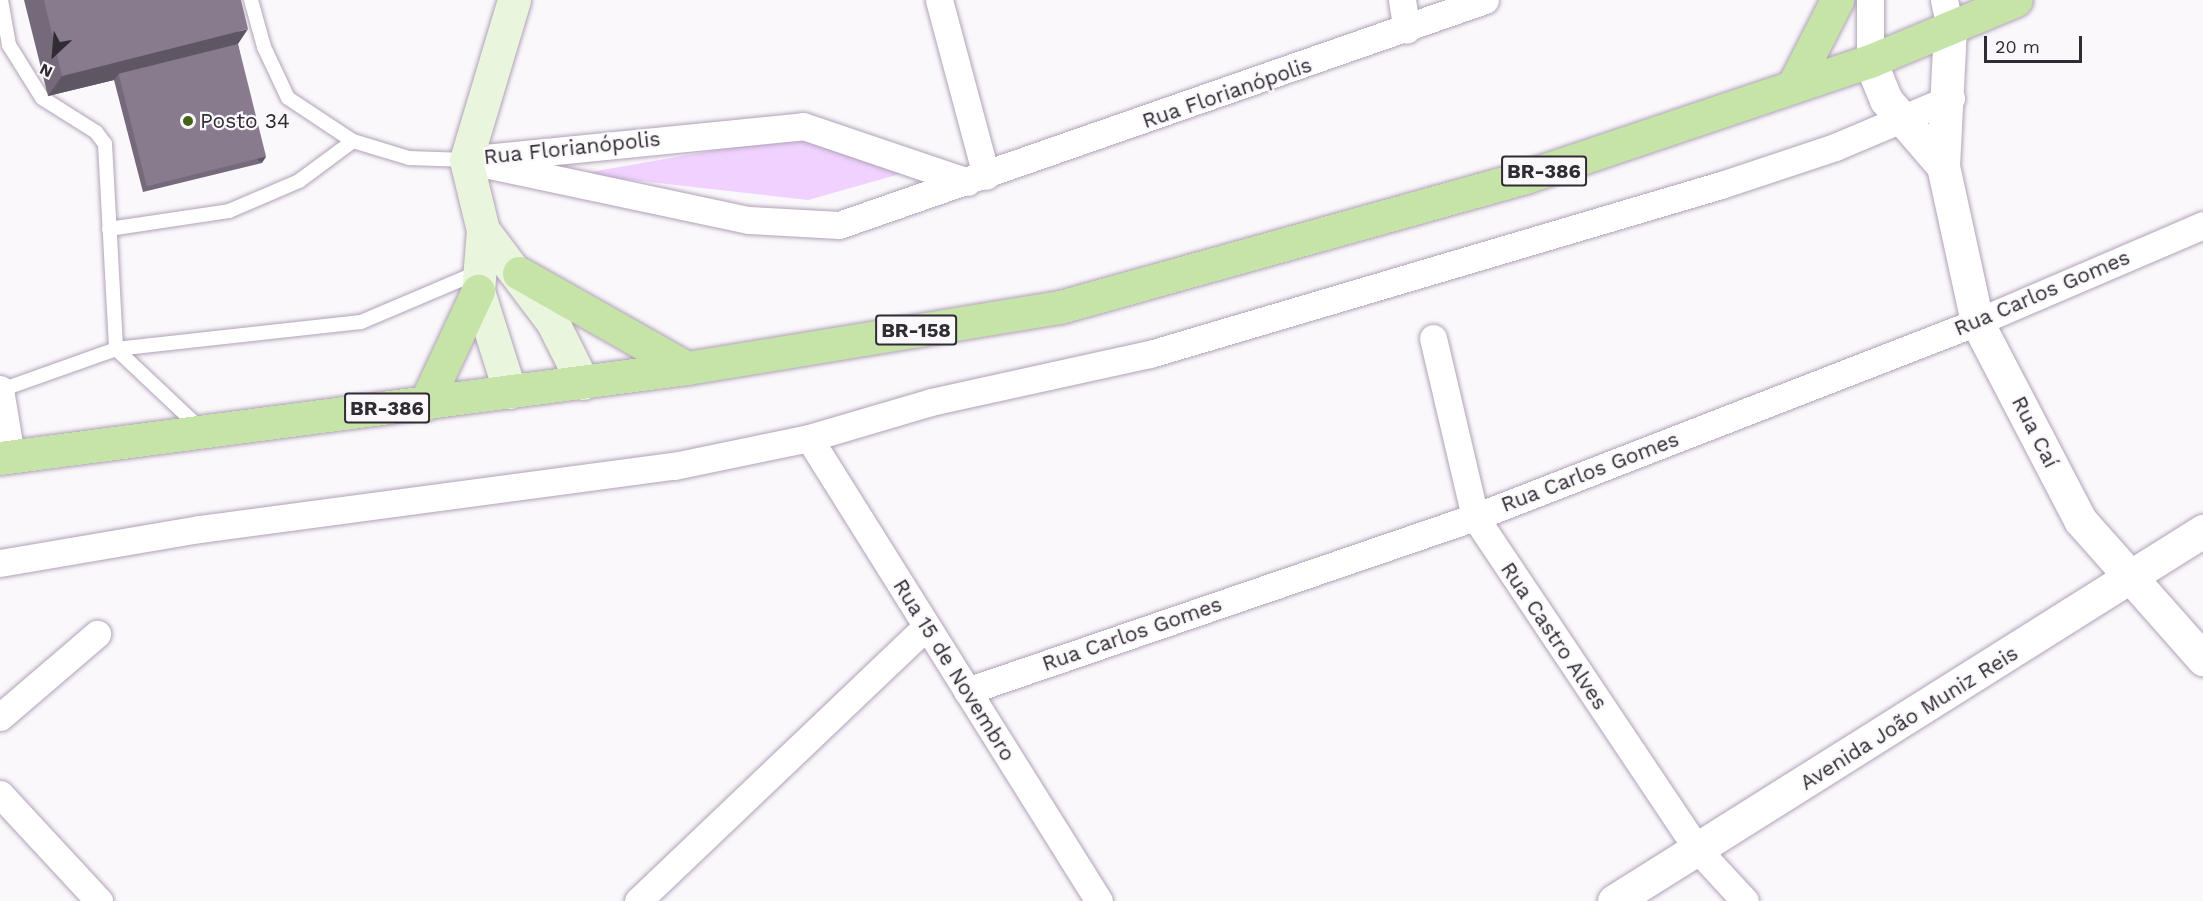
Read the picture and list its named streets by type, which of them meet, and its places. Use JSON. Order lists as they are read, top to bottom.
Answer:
{
  "streets": {
    "highway": ["BR-386", "BR-158"],
    "street": [
      "Rua Florianópolis",
      "Rua Carlos Gomes",
      "Rua Caí",
      "Rua Castro Alves",
      "Rua 15 de Novembro",
      "Avenida João Muniz Reis"
    ]
  },
  "crossings": [
    ["BR-386", "BR-158"],
    ["BR-386", "Rua Caí"],
    ["Rua Carlos Gomes", "Rua Caí"],
    ["Rua Carlos Gomes", "Rua Castro Alves"],
    ["Rua Carlos Gomes", "Rua 15 de Novembro"],
    ["Rua Caí", "Avenida João Muniz Reis"],
    ["Rua Castro Alves", "Avenida João Muniz Reis"]
  ],
  "places": ["Posto 34"],
  "scale_bar": "20 m",
  "north": "bottom left"
}
